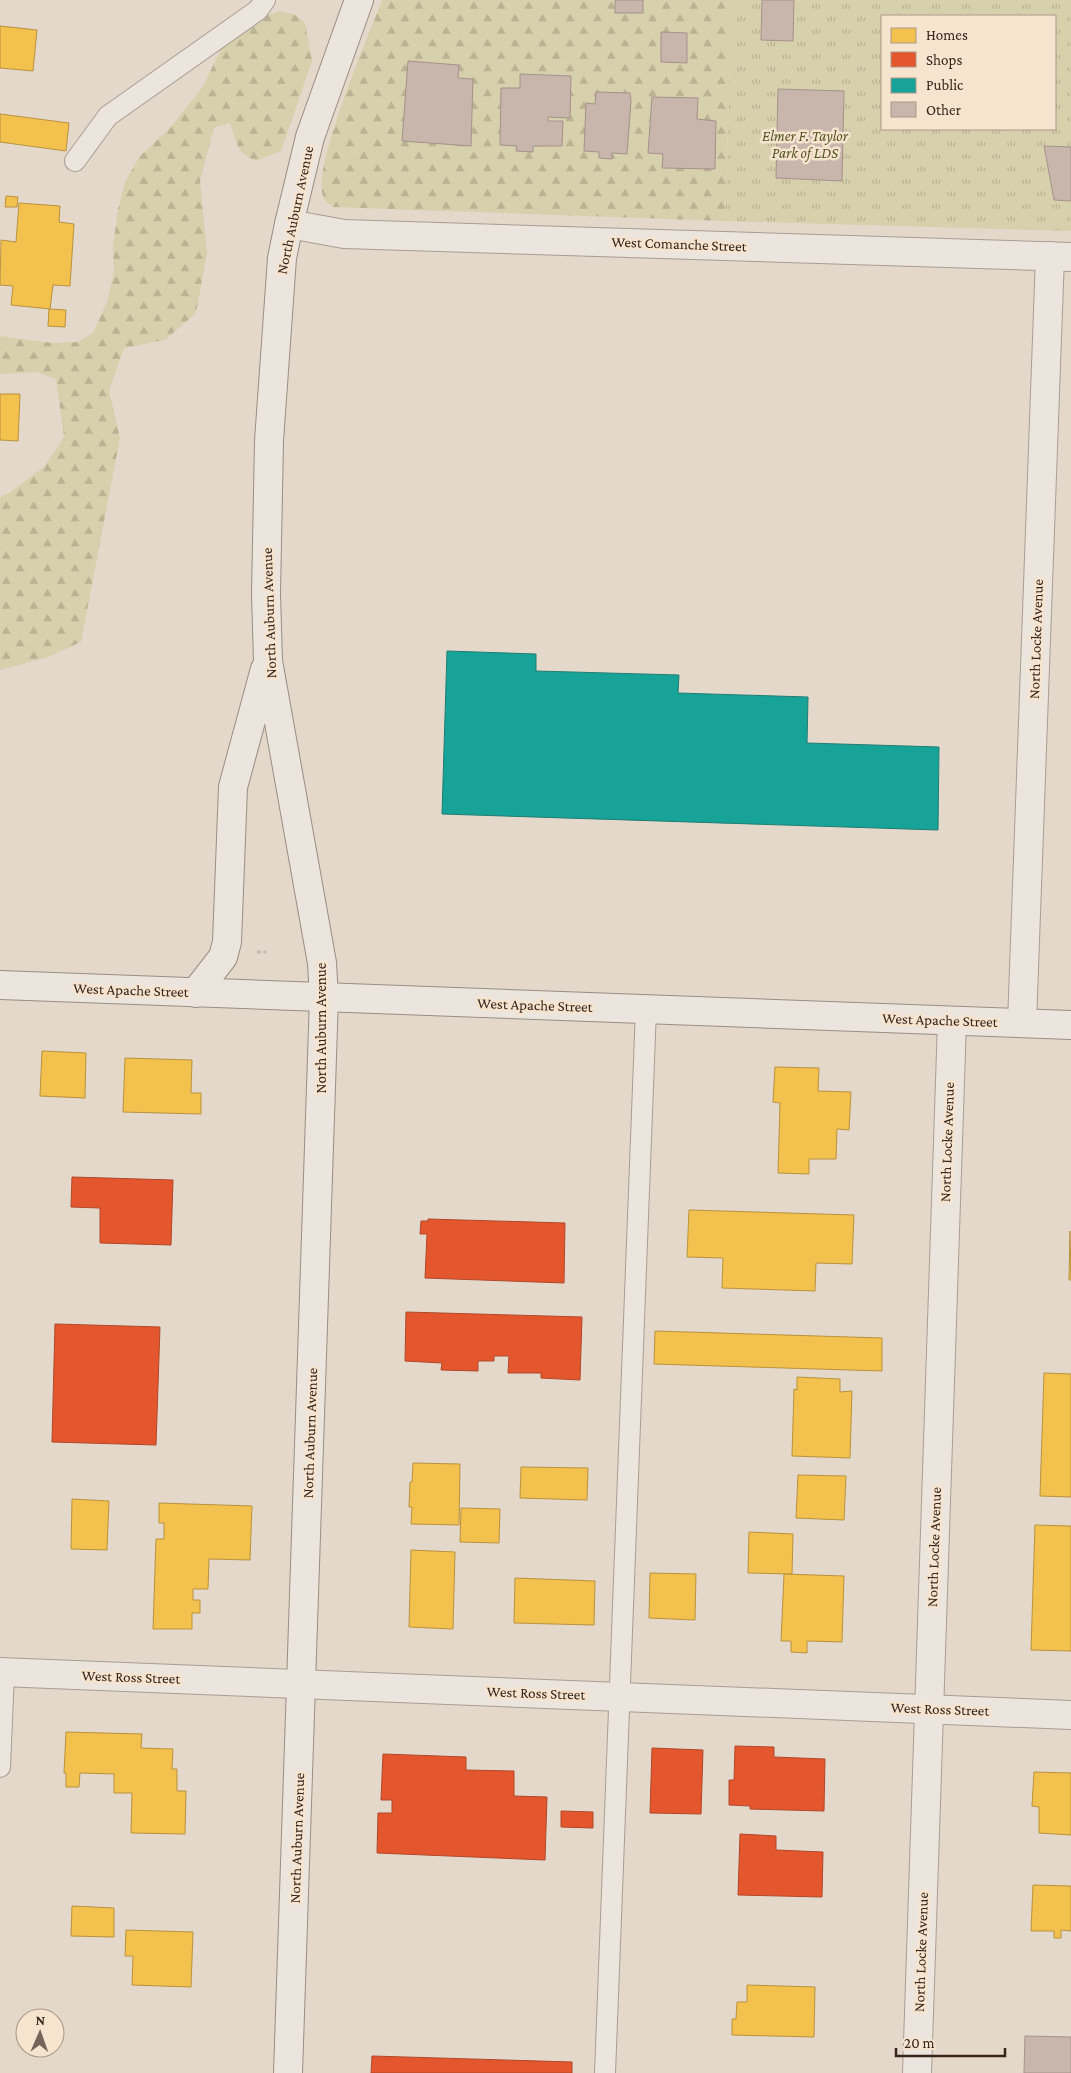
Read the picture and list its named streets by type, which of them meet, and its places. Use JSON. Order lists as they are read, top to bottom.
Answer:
{
  "streets": {
    "street": [
      "North Auburn Avenue",
      "West Comanche Street",
      "North Locke Avenue",
      "West Apache Street",
      "West Ross Street"
    ]
  },
  "crossings": [
    ["North Auburn Avenue", "West Comanche Street"],
    ["North Auburn Avenue", "West Apache Street"],
    ["North Auburn Avenue", "West Ross Street"],
    ["West Comanche Street", "North Locke Avenue"],
    ["North Locke Avenue", "West Apache Street"],
    ["North Locke Avenue", "West Ross Street"]
  ],
  "parks": ["Elmer F. Taylor Park of LDS"],
  "legend": [
    "Homes",
    "Shops",
    "Public",
    "Other"
  ],
  "scale_bar": "20 m",
  "north": "top"
}
